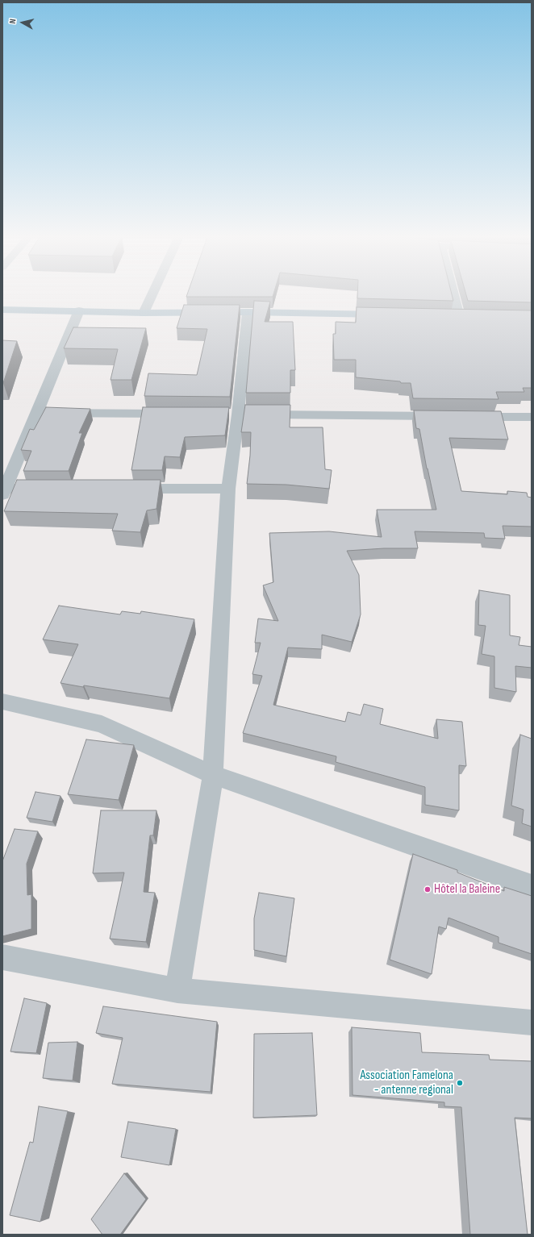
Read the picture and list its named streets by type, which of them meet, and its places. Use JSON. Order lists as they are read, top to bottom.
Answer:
{
  "places": ["Hôtel la Baleine", "Association Famelona - antenne regional"],
  "north": "left"
}
